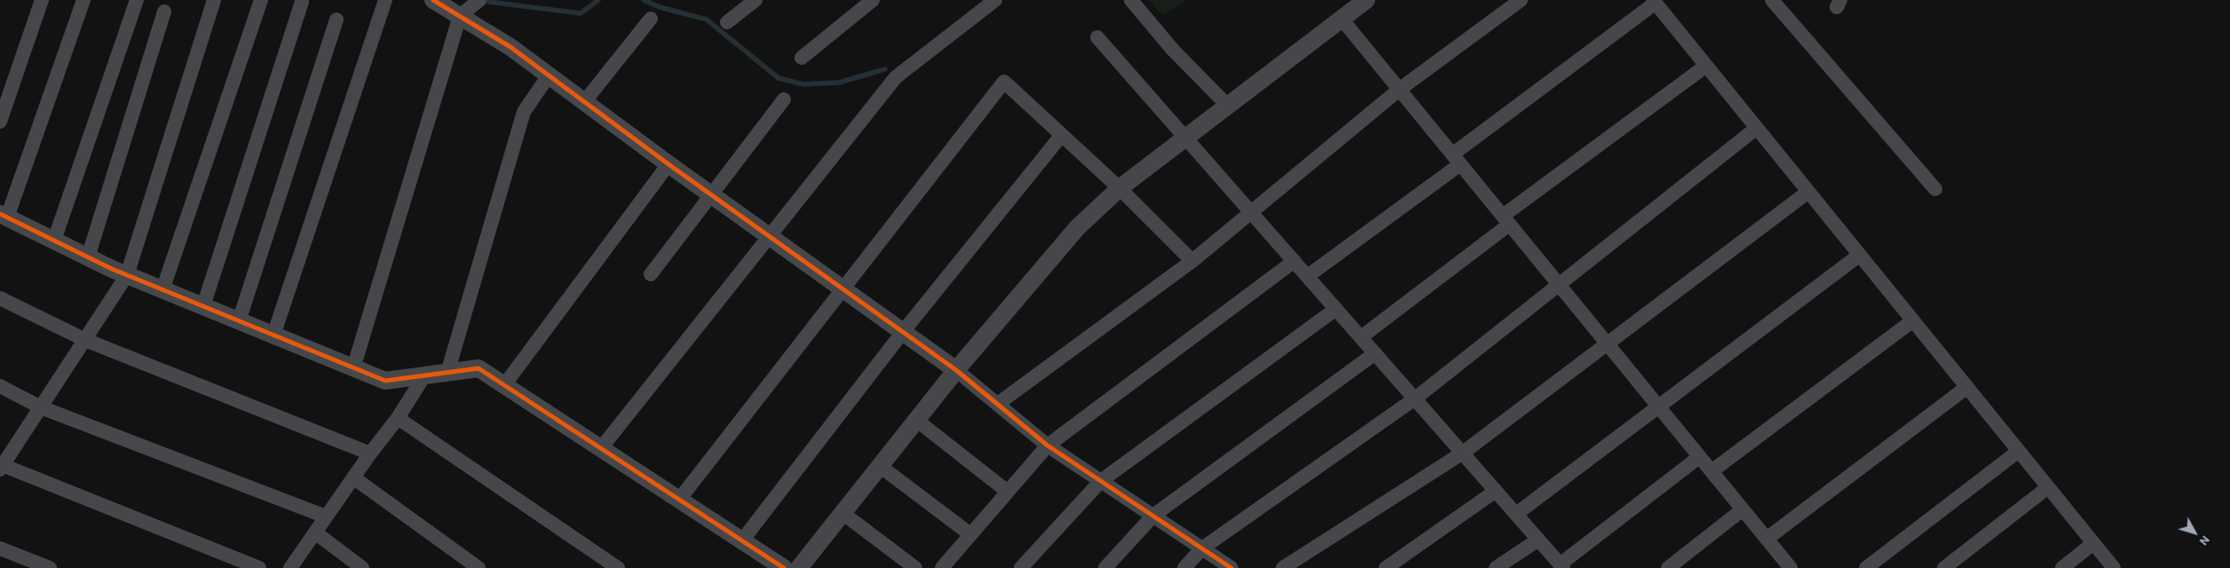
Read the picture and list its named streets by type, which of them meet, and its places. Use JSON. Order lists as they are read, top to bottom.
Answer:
{
  "north": "bottom right"
}
